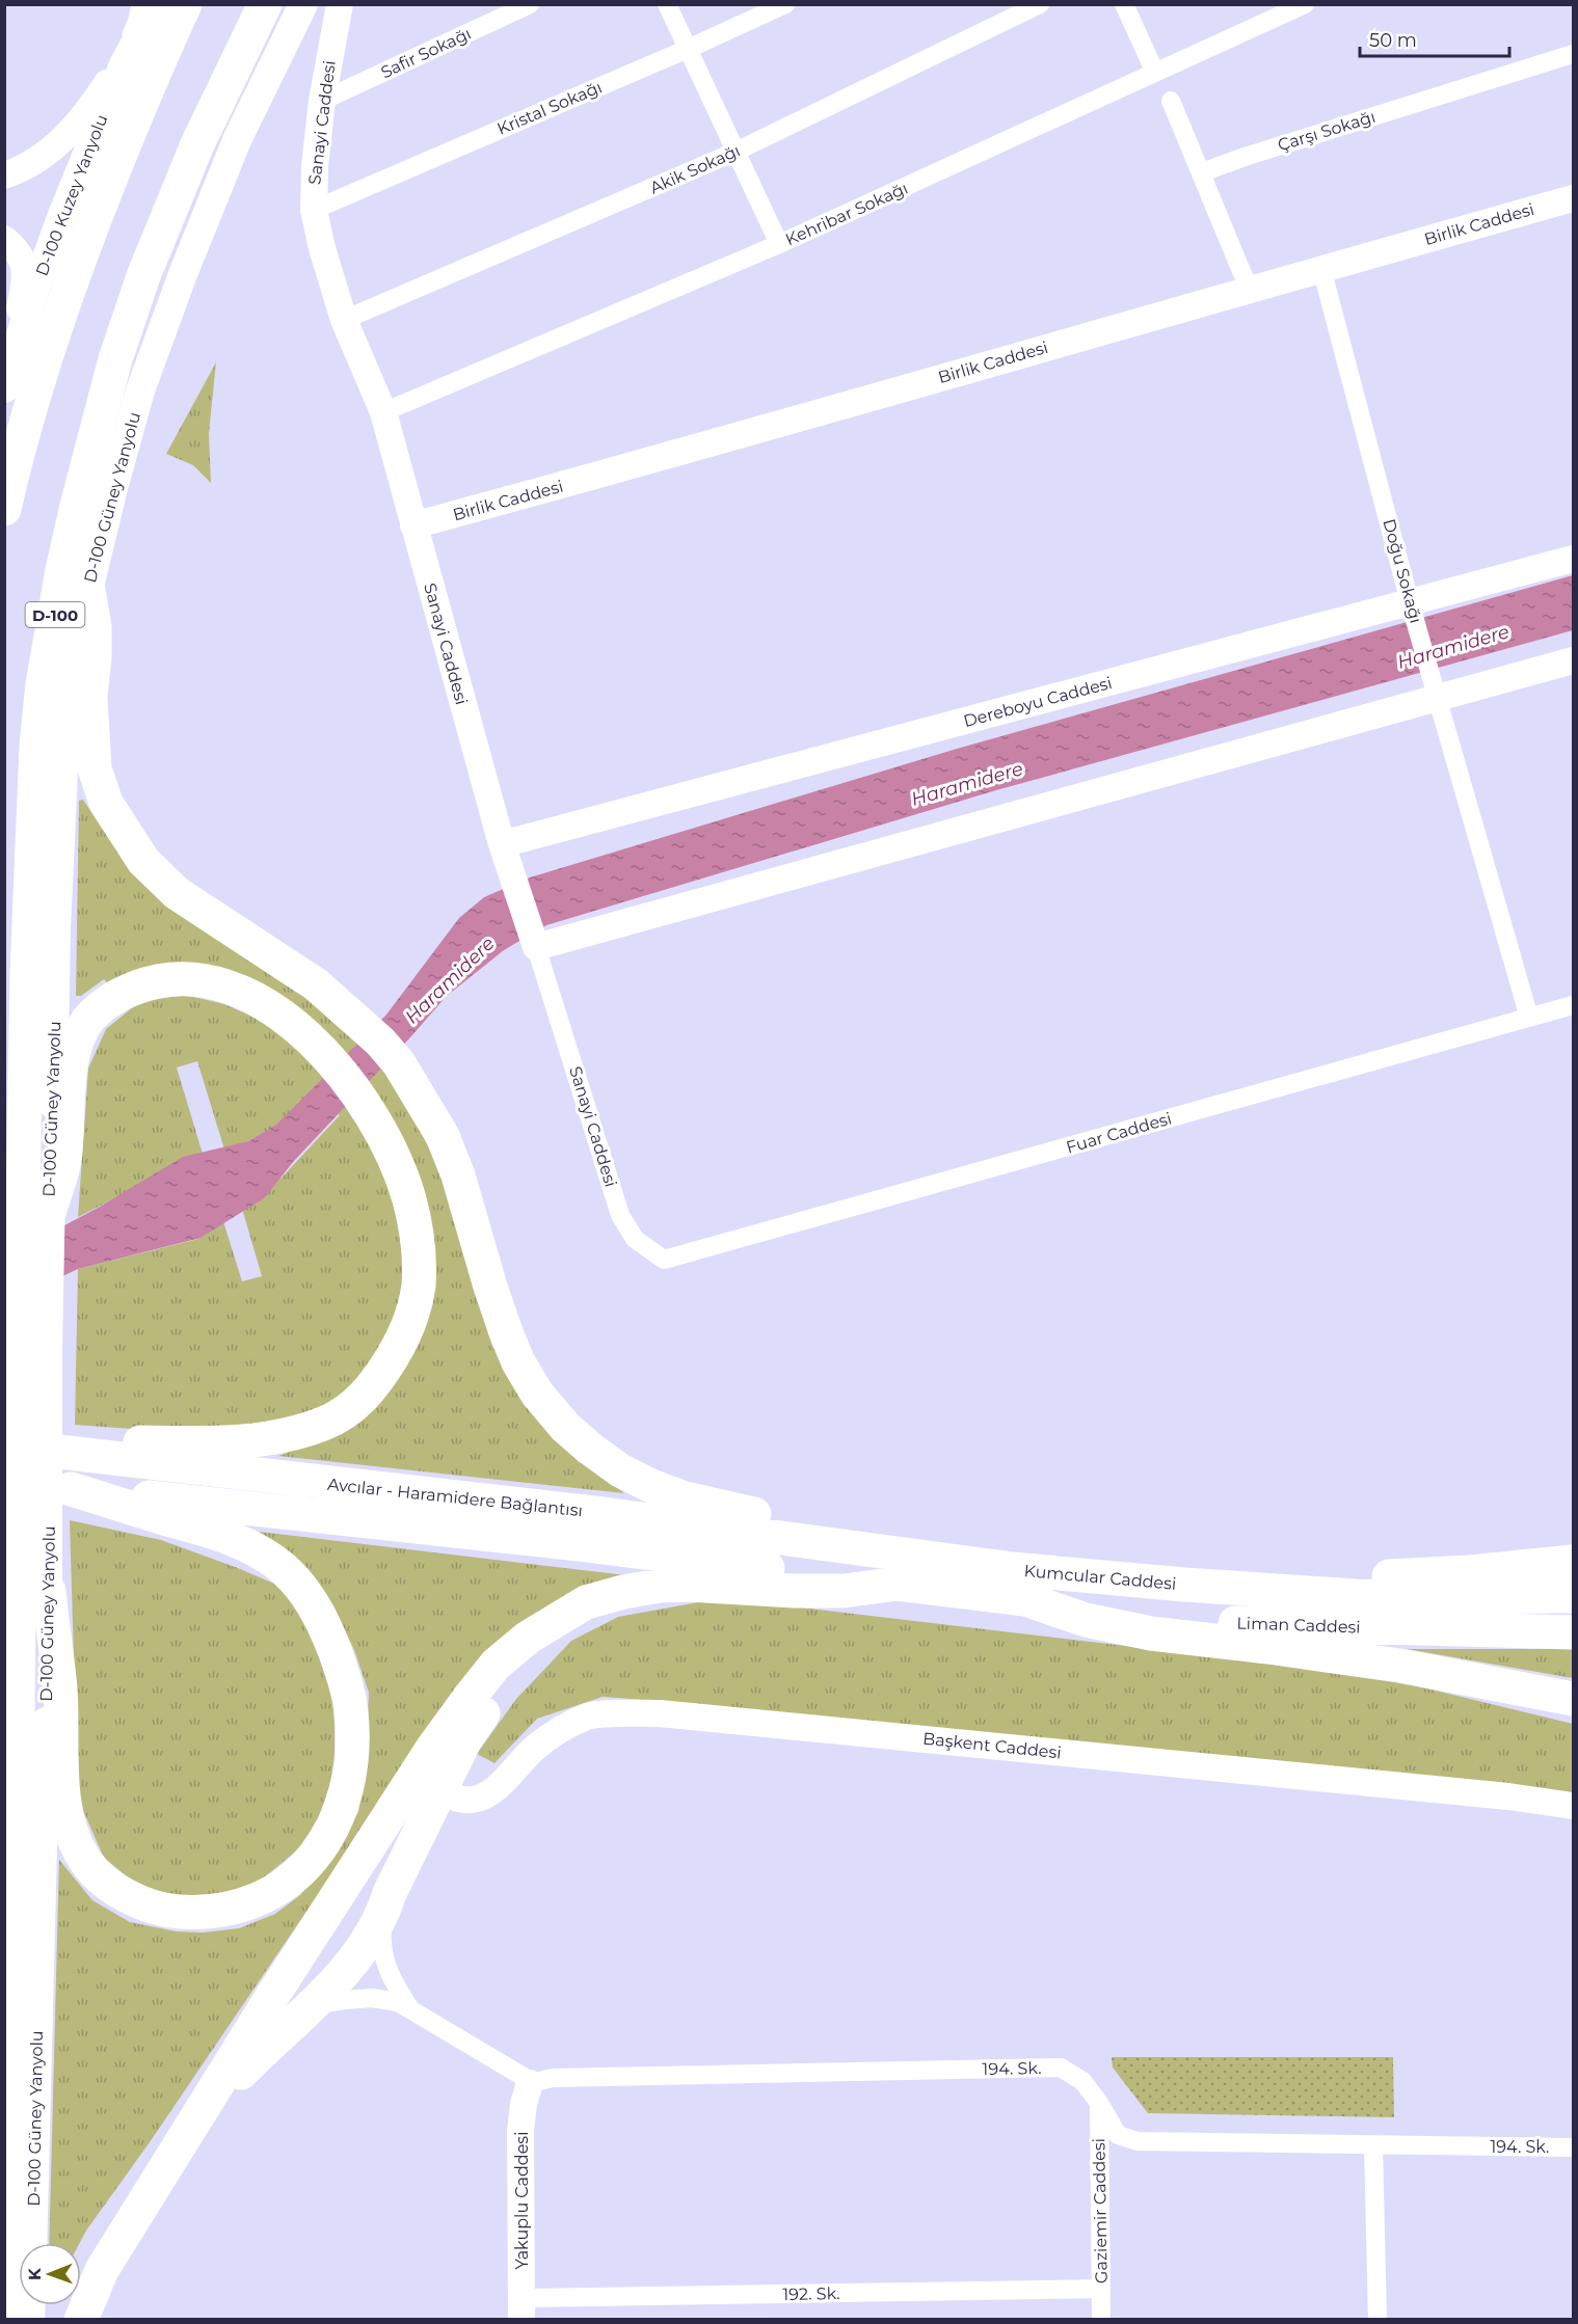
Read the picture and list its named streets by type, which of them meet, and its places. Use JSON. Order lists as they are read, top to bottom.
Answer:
{
  "streets": {
    "highway": [
      "D-100",
      "Avcılar - Haramidere Bağlantısı",
      "Kumcular Caddesi",
      "Liman Caddesi"
    ],
    "main road": ["D-100 Kuzey Yanyolu", "D-100 Güney Yanyolu"],
    "street": [
      "Safir Sokağı",
      "Kristal Sokağı",
      "Sanayi Caddesi",
      "Çarşı Sokağı",
      "Akik Sokağı",
      "Kehribar Sokağı",
      "Birlik Caddesi",
      "Doğu Sokağı",
      "Dereboyu Caddesi",
      "Fuar Caddesi",
      "Başkent Caddesi",
      "194. Sk.",
      "Yakuplu Caddesi",
      "Gaziemir Caddesi",
      "192. Sk."
    ]
  },
  "crossings": [
    ["Safir Sokağı", "Sanayi Caddesi"],
    ["Kristal Sokağı", "Sanayi Caddesi"],
    ["Sanayi Caddesi", "Akik Sokağı"],
    ["Sanayi Caddesi", "Kehribar Sokağı"],
    ["Sanayi Caddesi", "Birlik Caddesi"],
    ["Sanayi Caddesi", "Dereboyu Caddesi"],
    ["Sanayi Caddesi", "Fuar Caddesi"],
    ["Birlik Caddesi", "Doğu Sokağı"],
    ["Doğu Sokağı", "Dereboyu Caddesi"],
    ["Doğu Sokağı", "Fuar Caddesi"],
    ["Avcılar - Haramidere Bağlantısı", "Kumcular Caddesi"],
    ["Kumcular Caddesi", "Liman Caddesi"],
    ["194. Sk.", "Yakuplu Caddesi"],
    ["194. Sk.", "Gaziemir Caddesi"],
    ["Yakuplu Caddesi", "192. Sk."],
    ["Gaziemir Caddesi", "192. Sk."]
  ],
  "water": ["Haramidere"],
  "scale_bar": "50 m",
  "north": "left"
}
